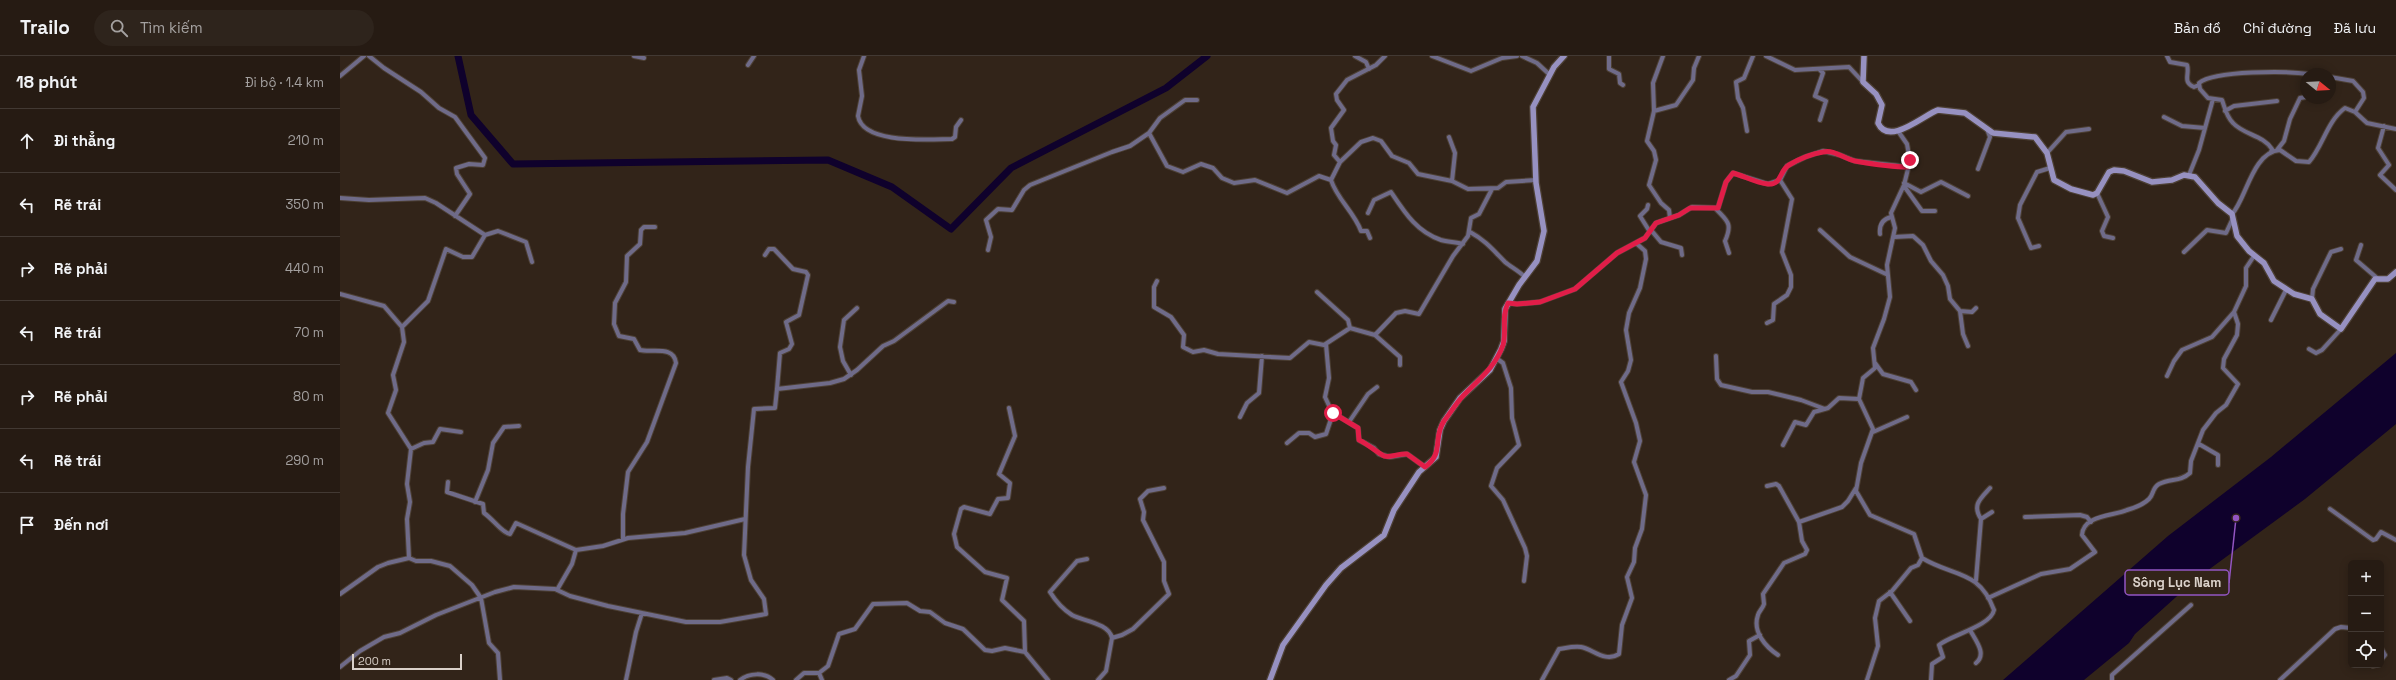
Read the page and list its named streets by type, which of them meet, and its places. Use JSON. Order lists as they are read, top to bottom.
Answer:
{
  "places": ["Sông Lục Nam"],
  "scale_bar": "200 m",
  "north": "right",
  "page": {
    "header": "Trailo",
    "search": "Tìm kiếm",
    "nav": ["Bản đồ", "Chỉ đường", "Đã lưu"],
    "heading": ["18 phút", "Đi bộ · 1.4 km"],
    "list": [
      ["Đi thẳng", "210 m"],
      ["Rẽ trái", "350 m"],
      ["Rẽ phải", "440 m"],
      ["Rẽ trái", "70 m"],
      ["Rẽ phải", "80 m"],
      ["Rẽ trái", "290 m"],
      "Đến nơi"
    ],
    "map_buttons": ["+", "−"],
    "scale": "200 m"
  }
}
